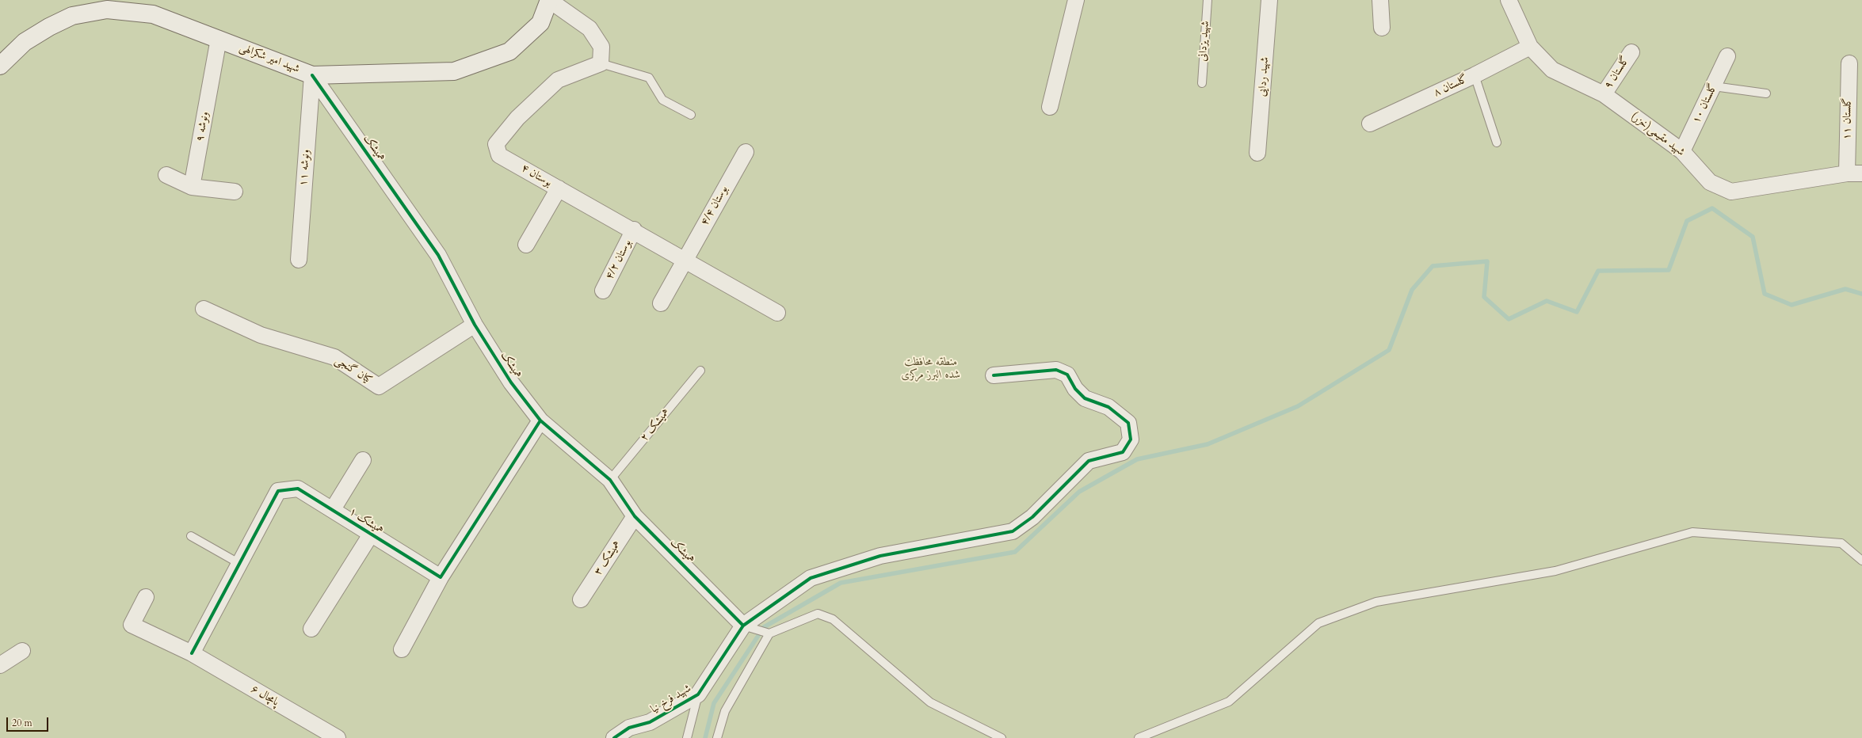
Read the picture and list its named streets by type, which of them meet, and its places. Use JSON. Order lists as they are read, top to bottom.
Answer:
{
  "streets": {
    "street": [
      "شهید امیر شکرالهی",
      "گلستان ۹",
      "شهید ردایی",
      "گلستان ۸",
      "گلستان ۱۰",
      "گلستان ۱۱",
      "ونوشه ۹",
      "شهید مقیمی(‌خزر)",
      "همیشک",
      "ونوشه ۱۱",
      "بوستان ۴",
      "بوستان ۴/۴",
      "بوستان ۴/۲",
      "کیان گنجی",
      "همیشک ۱",
      "همیشک ۳",
      "پامچال ۶",
      "شهید فرخ نیا"
    ],
    "lane": ["شهید یزدانی", "همیشک ۲"]
  },
  "crossings": [
    ["شهید امیر شکرالهی", "ونوشه ۹"],
    ["شهید امیر شکرالهی", "همیشک"],
    ["شهید امیر شکرالهی", "ونوشه ۱۱"],
    ["گلستان ۹", "شهید مقیمی(‌خزر)"],
    ["گلستان ۸", "شهید مقیمی(‌خزر)"],
    ["گلستان ۱۰", "شهید مقیمی(‌خزر)"],
    ["گلستان ۱۱", "شهید مقیمی(‌خزر)"],
    ["همیشک", "ونوشه ۱۱"],
    ["همیشک", "کیان گنجی"],
    ["همیشک", "همیشک ۲"],
    ["همیشک", "همیشک ۳"],
    ["همیشک", "شهید فرخ نیا"],
    ["بوستان ۴", "بوستان ۴/۴"],
    ["بوستان ۴", "بوستان ۴/۲"],
    ["همیشک ۱", "پامچال ۶"]
  ],
  "parks": ["منطقه محافظت شده البرز مرکزی"],
  "scale_bar": "20 m"
}
